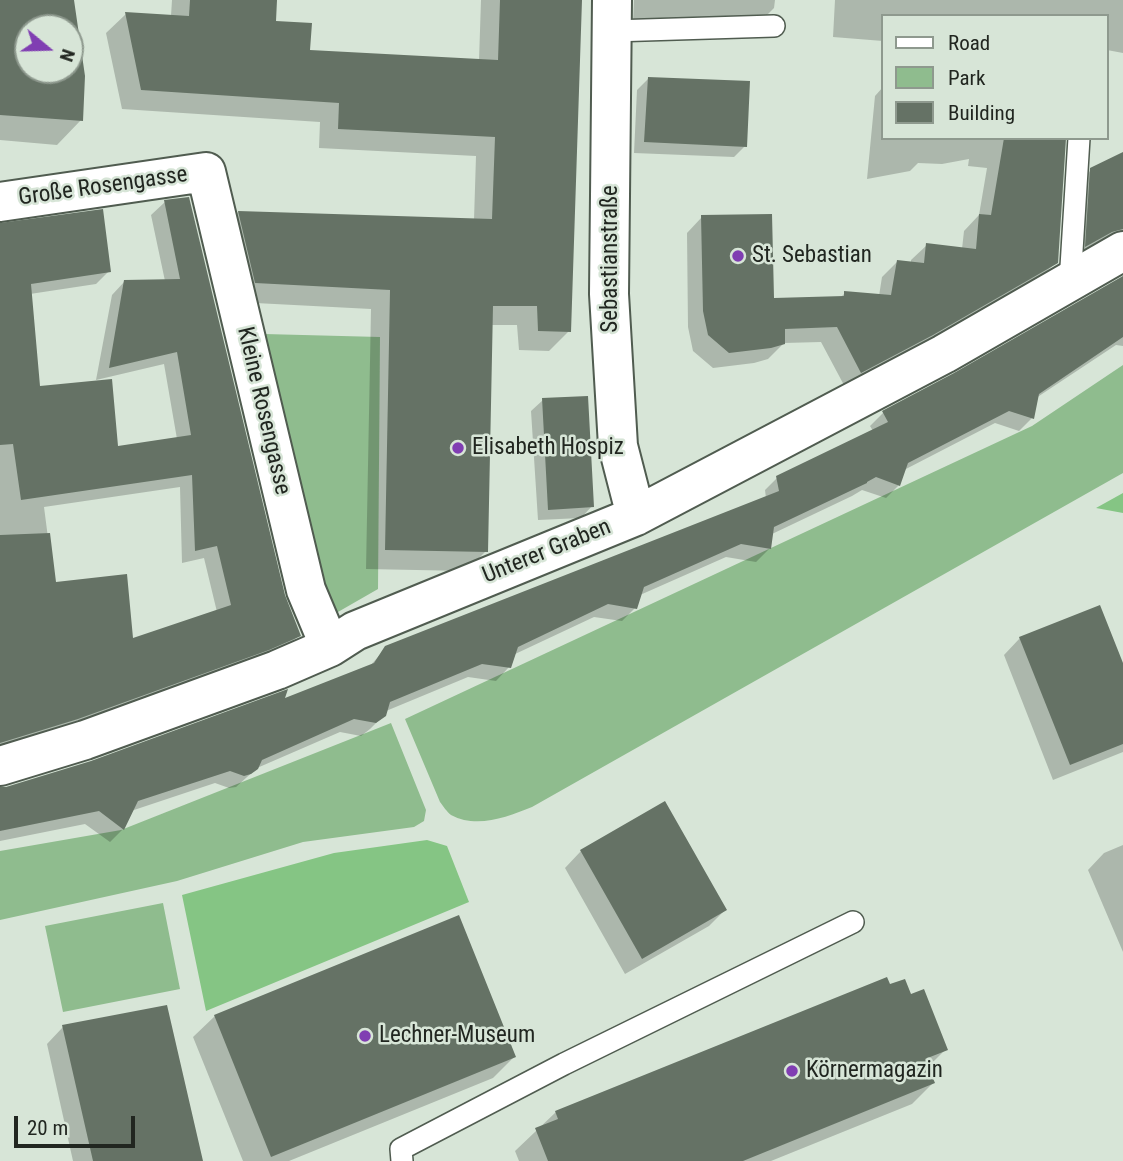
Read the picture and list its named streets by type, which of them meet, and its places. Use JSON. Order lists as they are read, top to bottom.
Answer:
{
  "streets": {
    "street": [
      "Große Rosengasse",
      "Sebastianstraße",
      "Kleine Rosengasse",
      "Unterer Graben"
    ]
  },
  "crossings": [
    ["Große Rosengasse", "Kleine Rosengasse"],
    ["Sebastianstraße", "Unterer Graben"],
    ["Kleine Rosengasse", "Unterer Graben"]
  ],
  "places": [
    "St. Sebastian",
    "Elisabeth Hospiz",
    "Lechner-Museum",
    "Körnermagazin"
  ],
  "legend": ["Road", "Park", "Building"],
  "scale_bar": "20 m",
  "north": "right"
}
